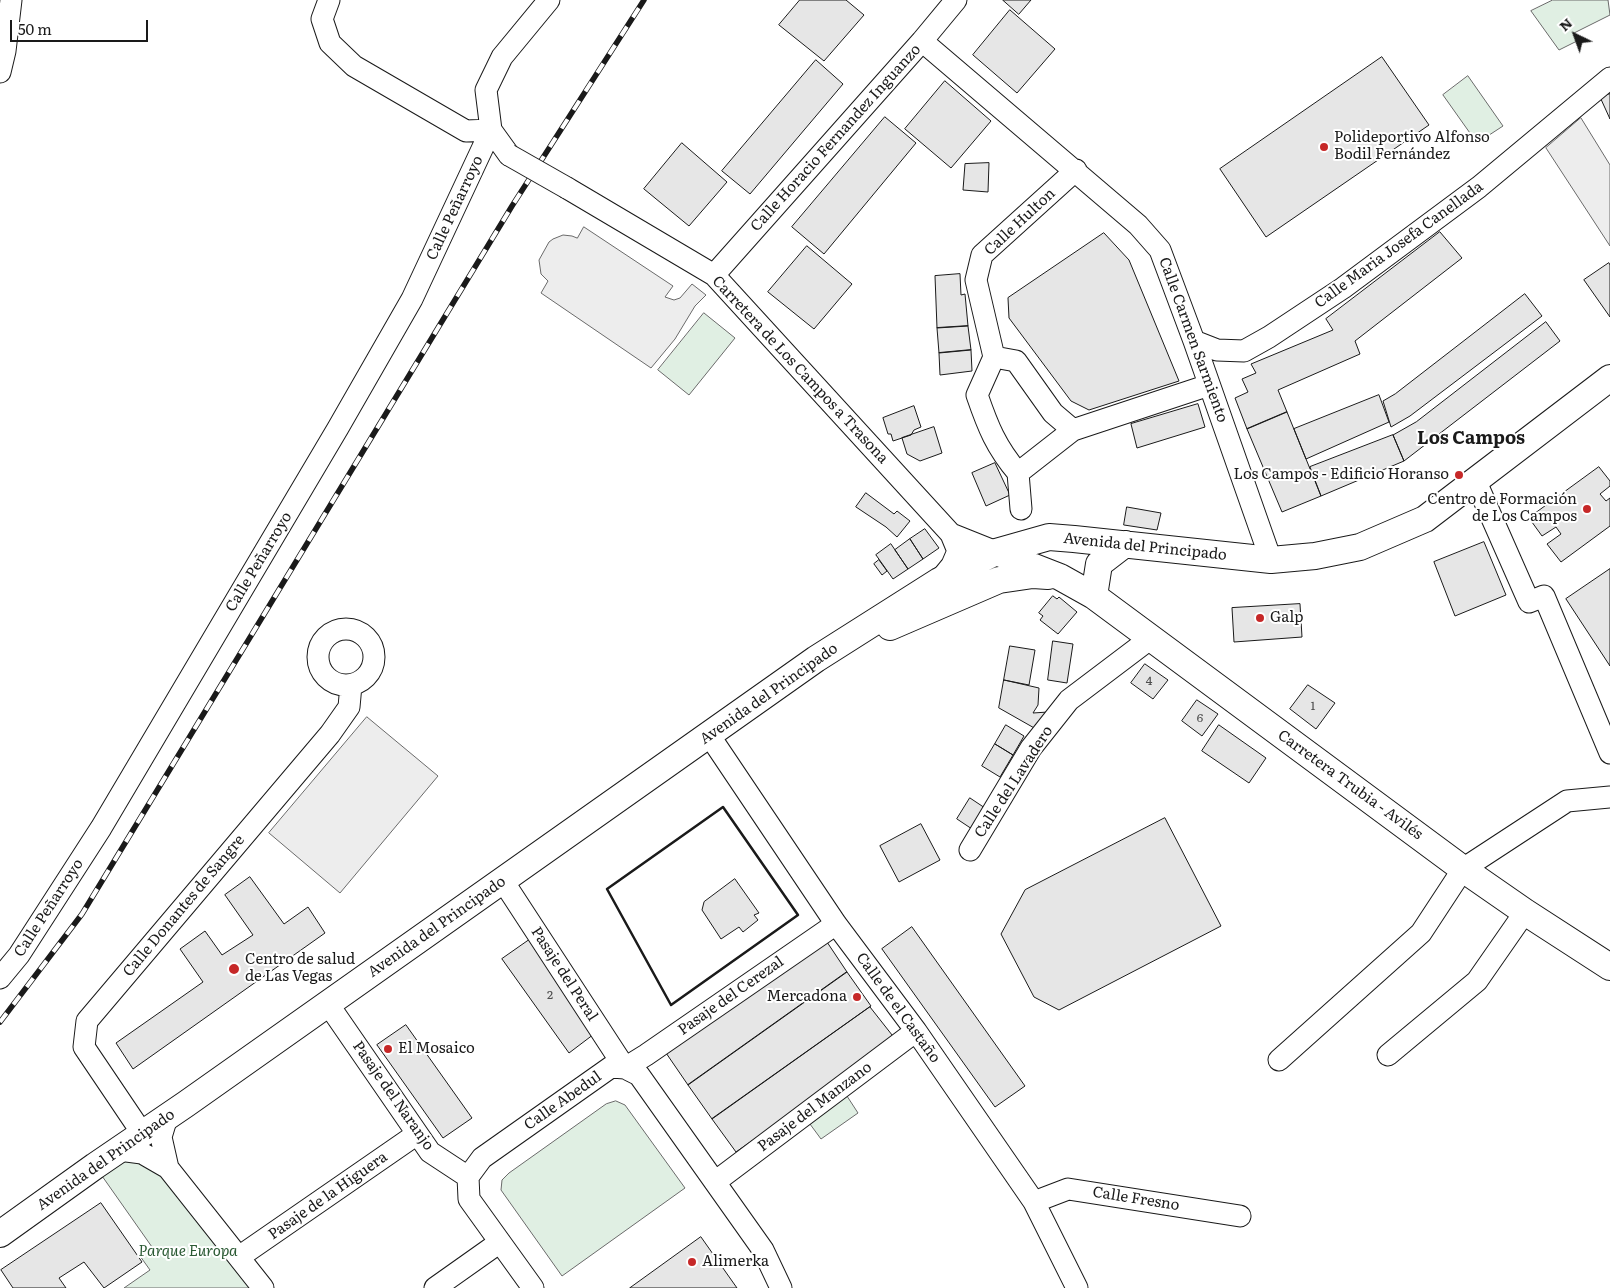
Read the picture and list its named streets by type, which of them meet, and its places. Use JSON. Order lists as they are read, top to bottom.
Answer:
{
  "streets": {
    "main road": ["Avenida del Principado", "Carretera Trubia - Avilés"],
    "street": [
      "Calle Horacio Fernandez Inguanzo",
      "Calle Peñarroyo",
      "Calle Hulton",
      "Calle Maria Josefa Canellada",
      "Calle Carmen Sarmiento",
      "Carretera de Los Campos a Trasona",
      "Calle del Lavadero",
      "Calle Donantes de Sangre",
      "Pasaje del Peral",
      "Pasaje del Cerezal",
      "Calle de el Castaño",
      "Pasaje del Naranjo",
      "Calle Abedul",
      "Pasaje del Manzano",
      "Pasaje de la Higuera",
      "Calle Fresno"
    ]
  },
  "crossings": [
    ["Calle Horacio Fernandez Inguanzo", "Calle Carmen Sarmiento"],
    ["Calle Horacio Fernandez Inguanzo", "Carretera de Los Campos a Trasona"],
    ["Calle Peñarroyo", "Carretera de Los Campos a Trasona"],
    ["Calle Hulton", "Calle Carmen Sarmiento"],
    ["Calle Maria Josefa Canellada", "Calle Carmen Sarmiento"],
    ["Calle Carmen Sarmiento", "Avenida del Principado"],
    ["Avenida del Principado", "Carretera Trubia - Avilés"],
    ["Avenida del Principado", "Calle Donantes de Sangre"],
    ["Avenida del Principado", "Pasaje del Peral"],
    ["Avenida del Principado", "Calle de el Castaño"],
    ["Avenida del Principado", "Pasaje del Naranjo"],
    ["Calle del Lavadero", "Carretera Trubia - Avilés"],
    ["Pasaje del Peral", "Pasaje del Cerezal"],
    ["Pasaje del Peral", "Calle Abedul"],
    ["Pasaje del Cerezal", "Calle de el Castaño"],
    ["Pasaje del Cerezal", "Calle Abedul"],
    ["Calle de el Castaño", "Pasaje del Manzano"],
    ["Calle de el Castaño", "Calle Fresno"],
    ["Pasaje del Naranjo", "Calle Abedul"],
    ["Pasaje del Naranjo", "Pasaje de la Higuera"]
  ],
  "districts": ["Los Campos"],
  "parks": ["Parque Europa"],
  "places": [
    "Polideportivo Alfonso Bodil Fernández",
    "Los Campos - Edificio Horanso",
    "Centro de Formación de Los Campos",
    "Galp",
    "Centro de salud de Las Vegas",
    "Mercadona",
    "El Mosaico",
    "Alimerka"
  ],
  "house_numbers": [
    "4",
    "1",
    "6",
    "2"
  ],
  "scale_bar": "50 m",
  "north": "top left"
}
